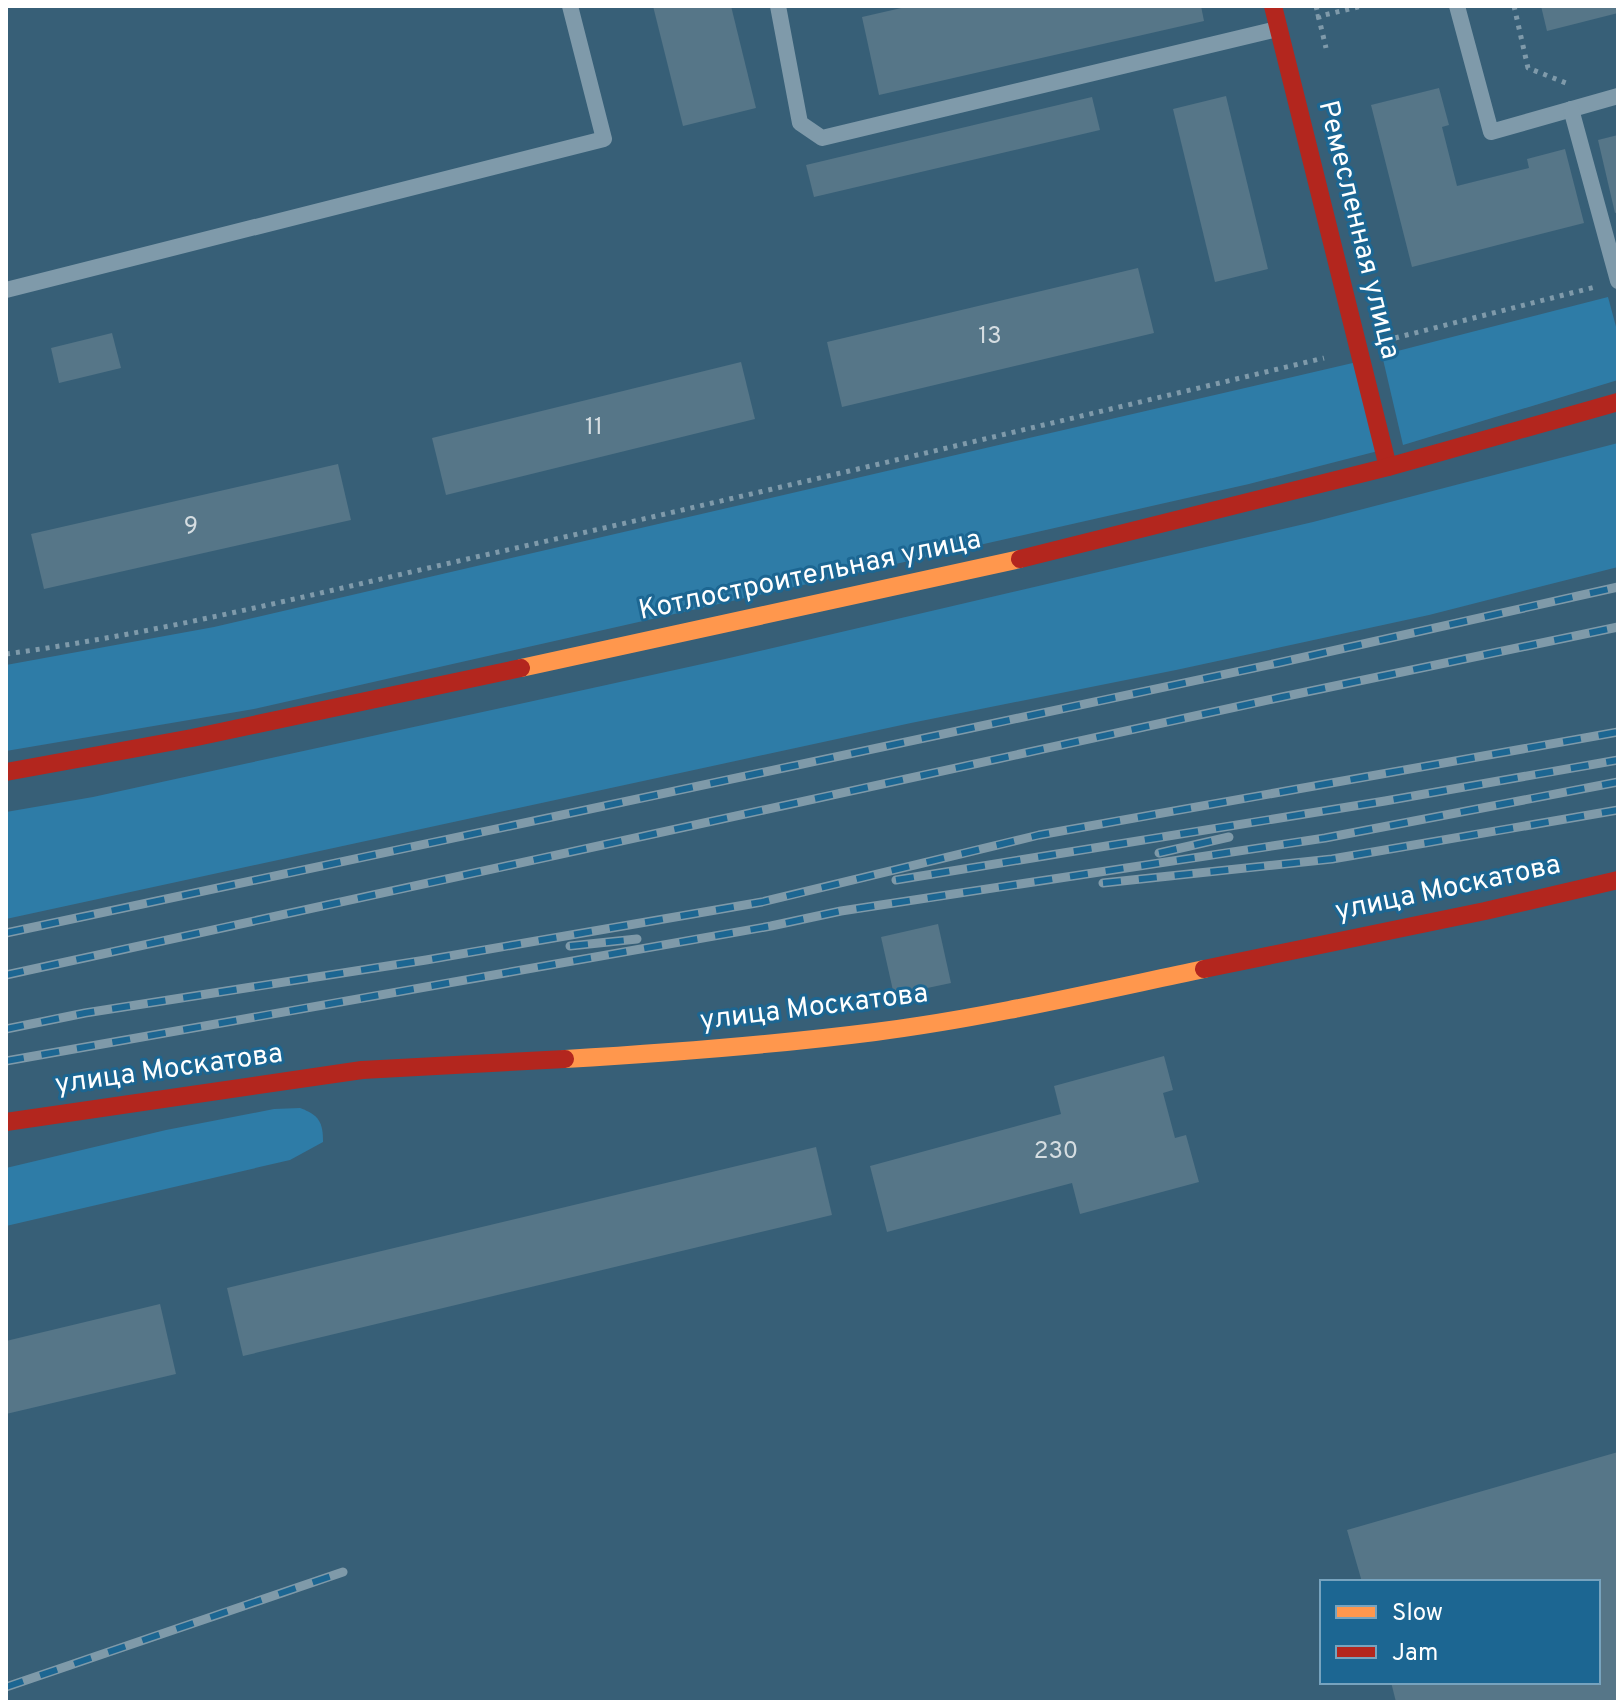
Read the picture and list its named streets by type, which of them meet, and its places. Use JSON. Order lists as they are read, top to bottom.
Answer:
{
  "streets": {
    "main road": ["Ремесленная улица", "Котлостроительная улица", "улица Москатова"]
  },
  "crossings": [
    ["Ремесленная улица", "Котлостроительная улица"]
  ],
  "house_numbers": [
    "13",
    "11",
    "9",
    "230"
  ],
  "legend": ["Slow", "Jam"]
}
